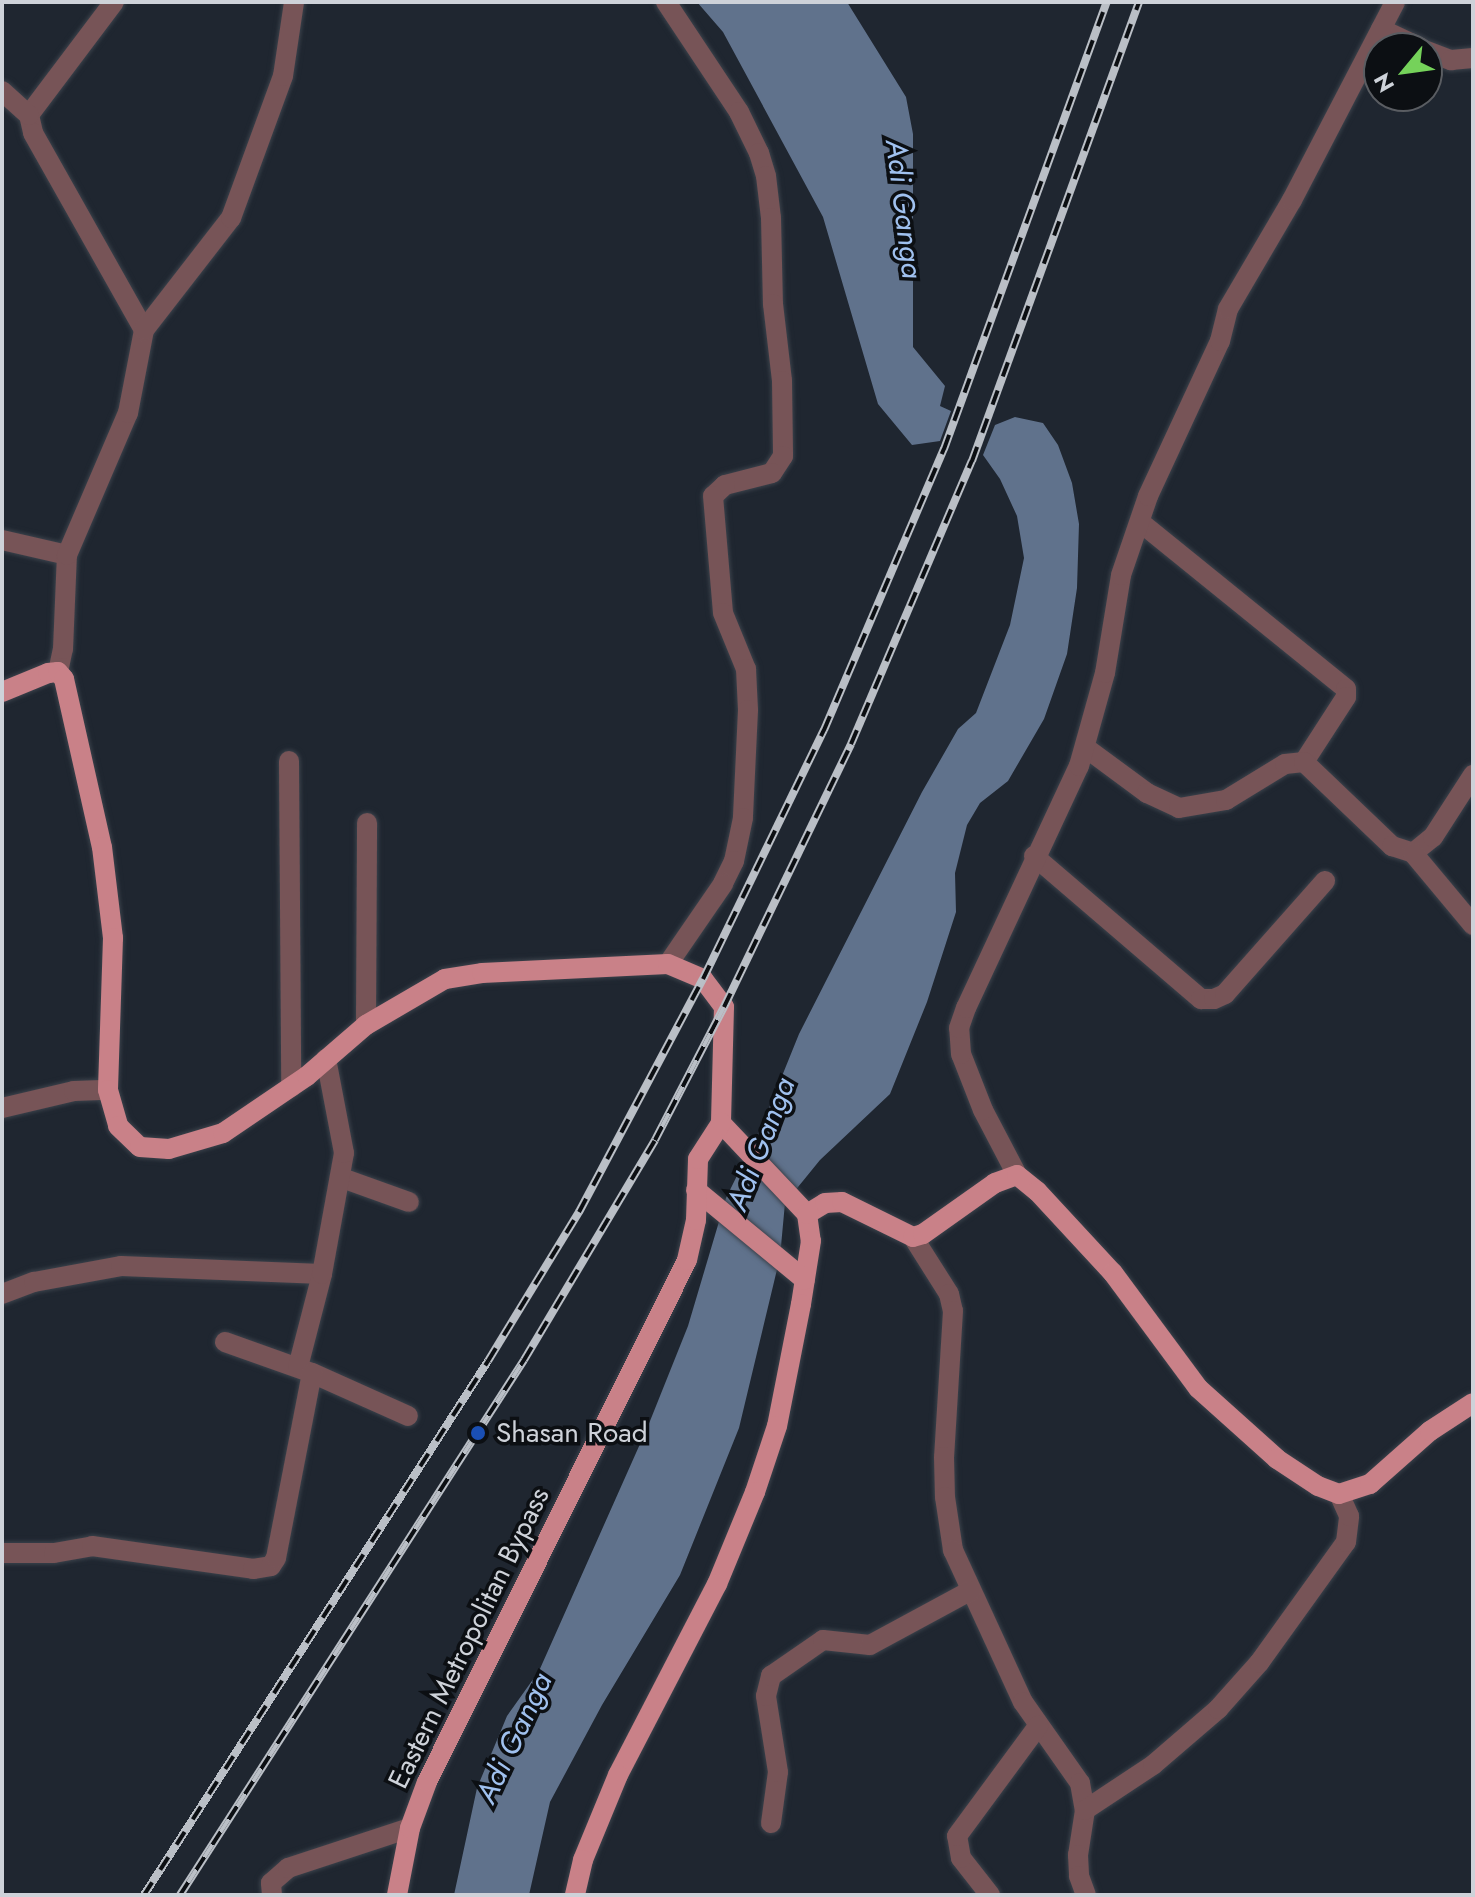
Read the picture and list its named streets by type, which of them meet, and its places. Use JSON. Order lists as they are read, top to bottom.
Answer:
{
  "streets": {
    "main road": ["Eastern Metropolitan Bypass"]
  },
  "water": ["Adi Ganga"],
  "places": ["Shasan Road"],
  "north": "bottom left"
}
